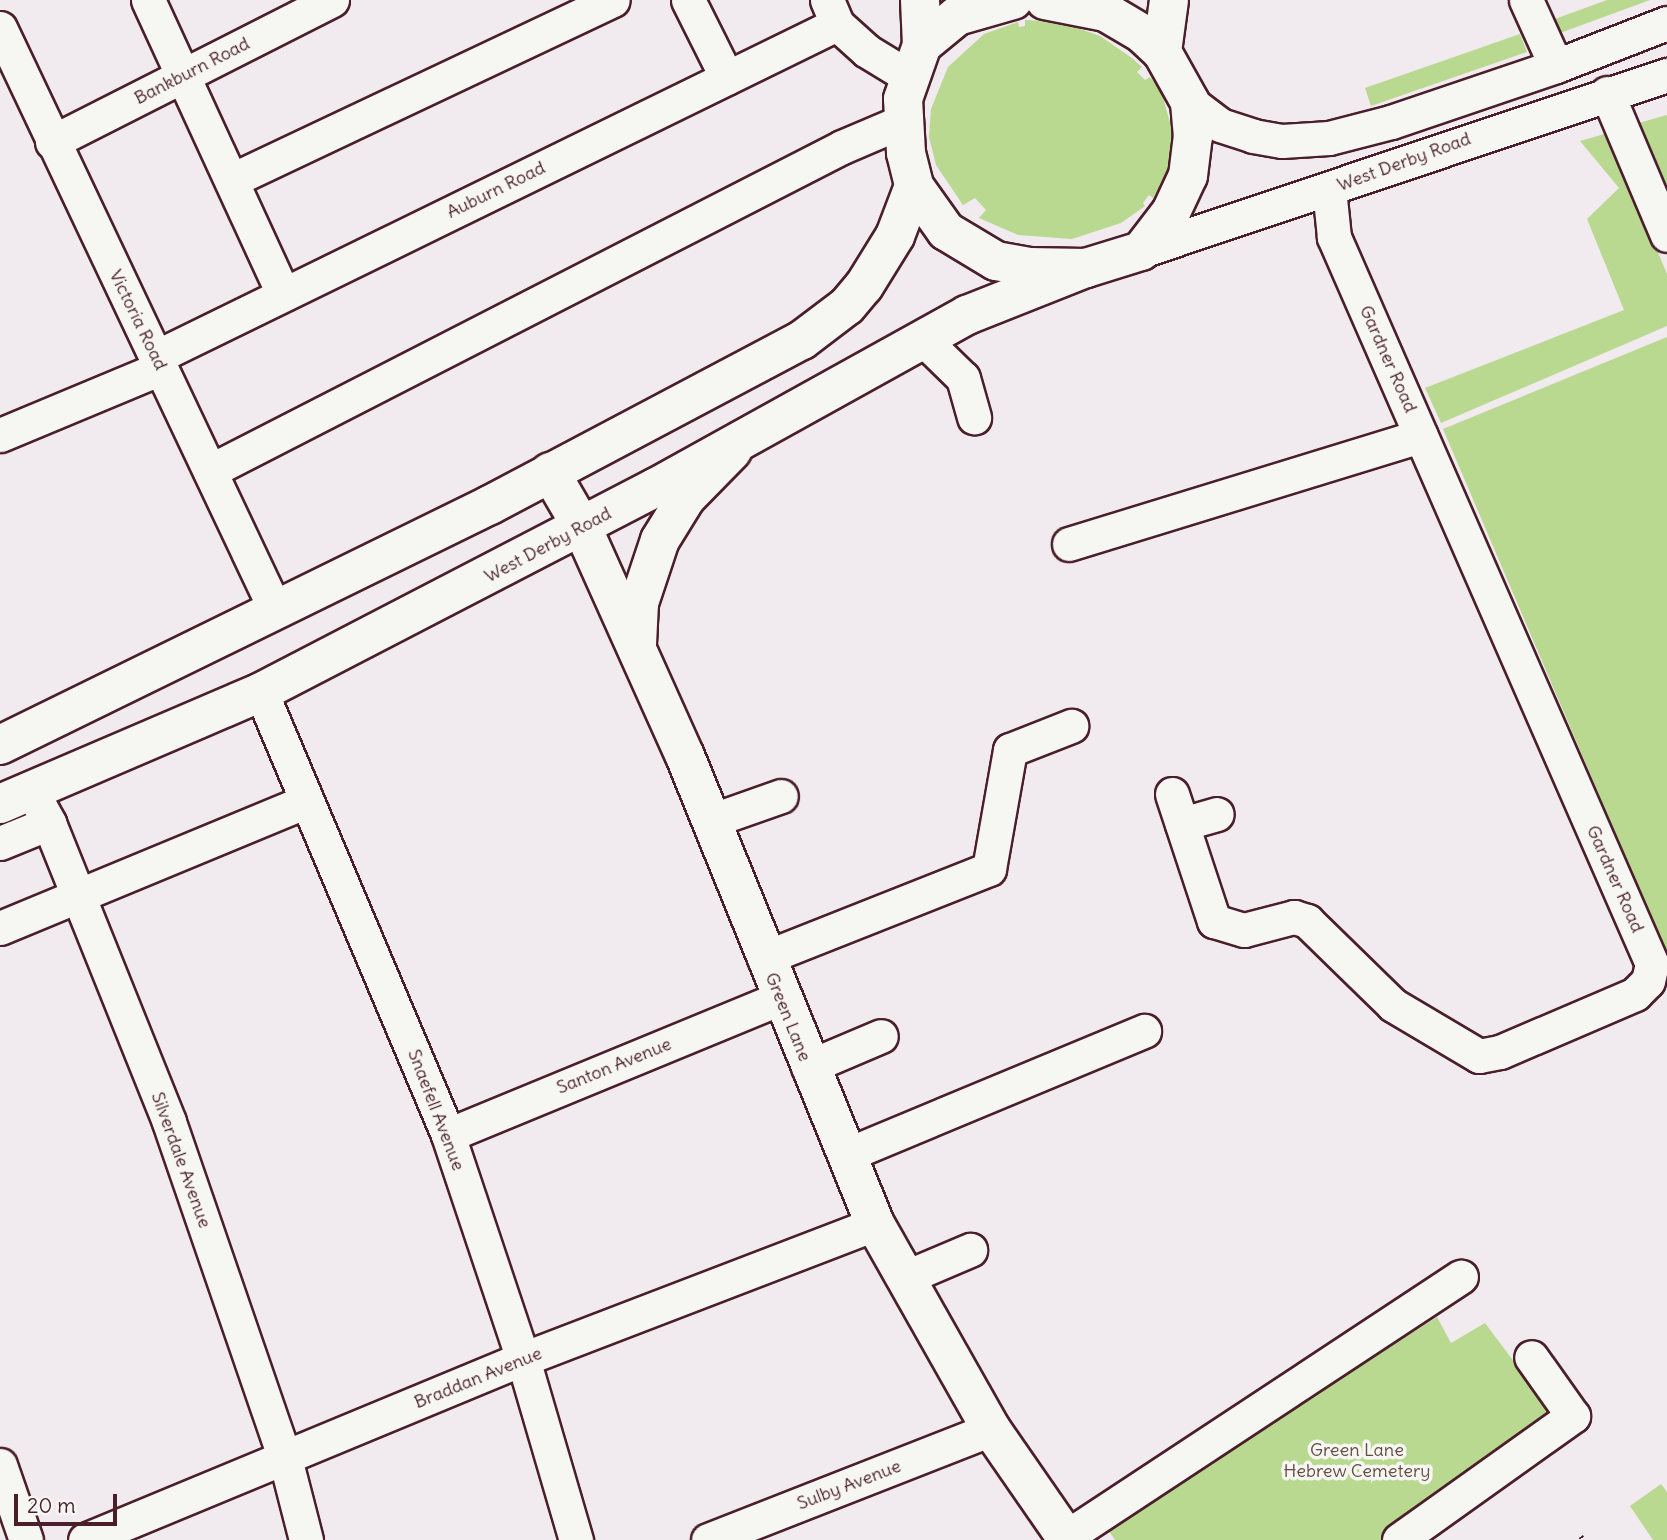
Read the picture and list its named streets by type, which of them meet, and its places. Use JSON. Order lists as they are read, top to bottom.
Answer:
{
  "streets": {
    "main road": ["West Derby Road", "Green Lane"],
    "street": [
      "Bankburn Road",
      "Auburn Road",
      "Victoria Road",
      "Gardner Road",
      "Santon Avenue",
      "Snaefell Avenue",
      "Silverdale Avenue",
      "Braddan Avenue",
      "Sulby Avenue"
    ]
  },
  "crossings": [
    ["Bankburn Road", "Victoria Road"],
    ["West Derby Road", "Gardner Road"],
    ["West Derby Road", "Green Lane"],
    ["West Derby Road", "Snaefell Avenue"],
    ["West Derby Road", "Silverdale Avenue"],
    ["Auburn Road", "Victoria Road"],
    ["Green Lane", "Santon Avenue"],
    ["Green Lane", "Braddan Avenue"],
    ["Green Lane", "Sulby Avenue"],
    ["Santon Avenue", "Snaefell Avenue"],
    ["Snaefell Avenue", "Braddan Avenue"],
    ["Silverdale Avenue", "Braddan Avenue"]
  ],
  "parks": ["Green Lane Hebrew Cemetery"],
  "scale_bar": "20 m"
}
